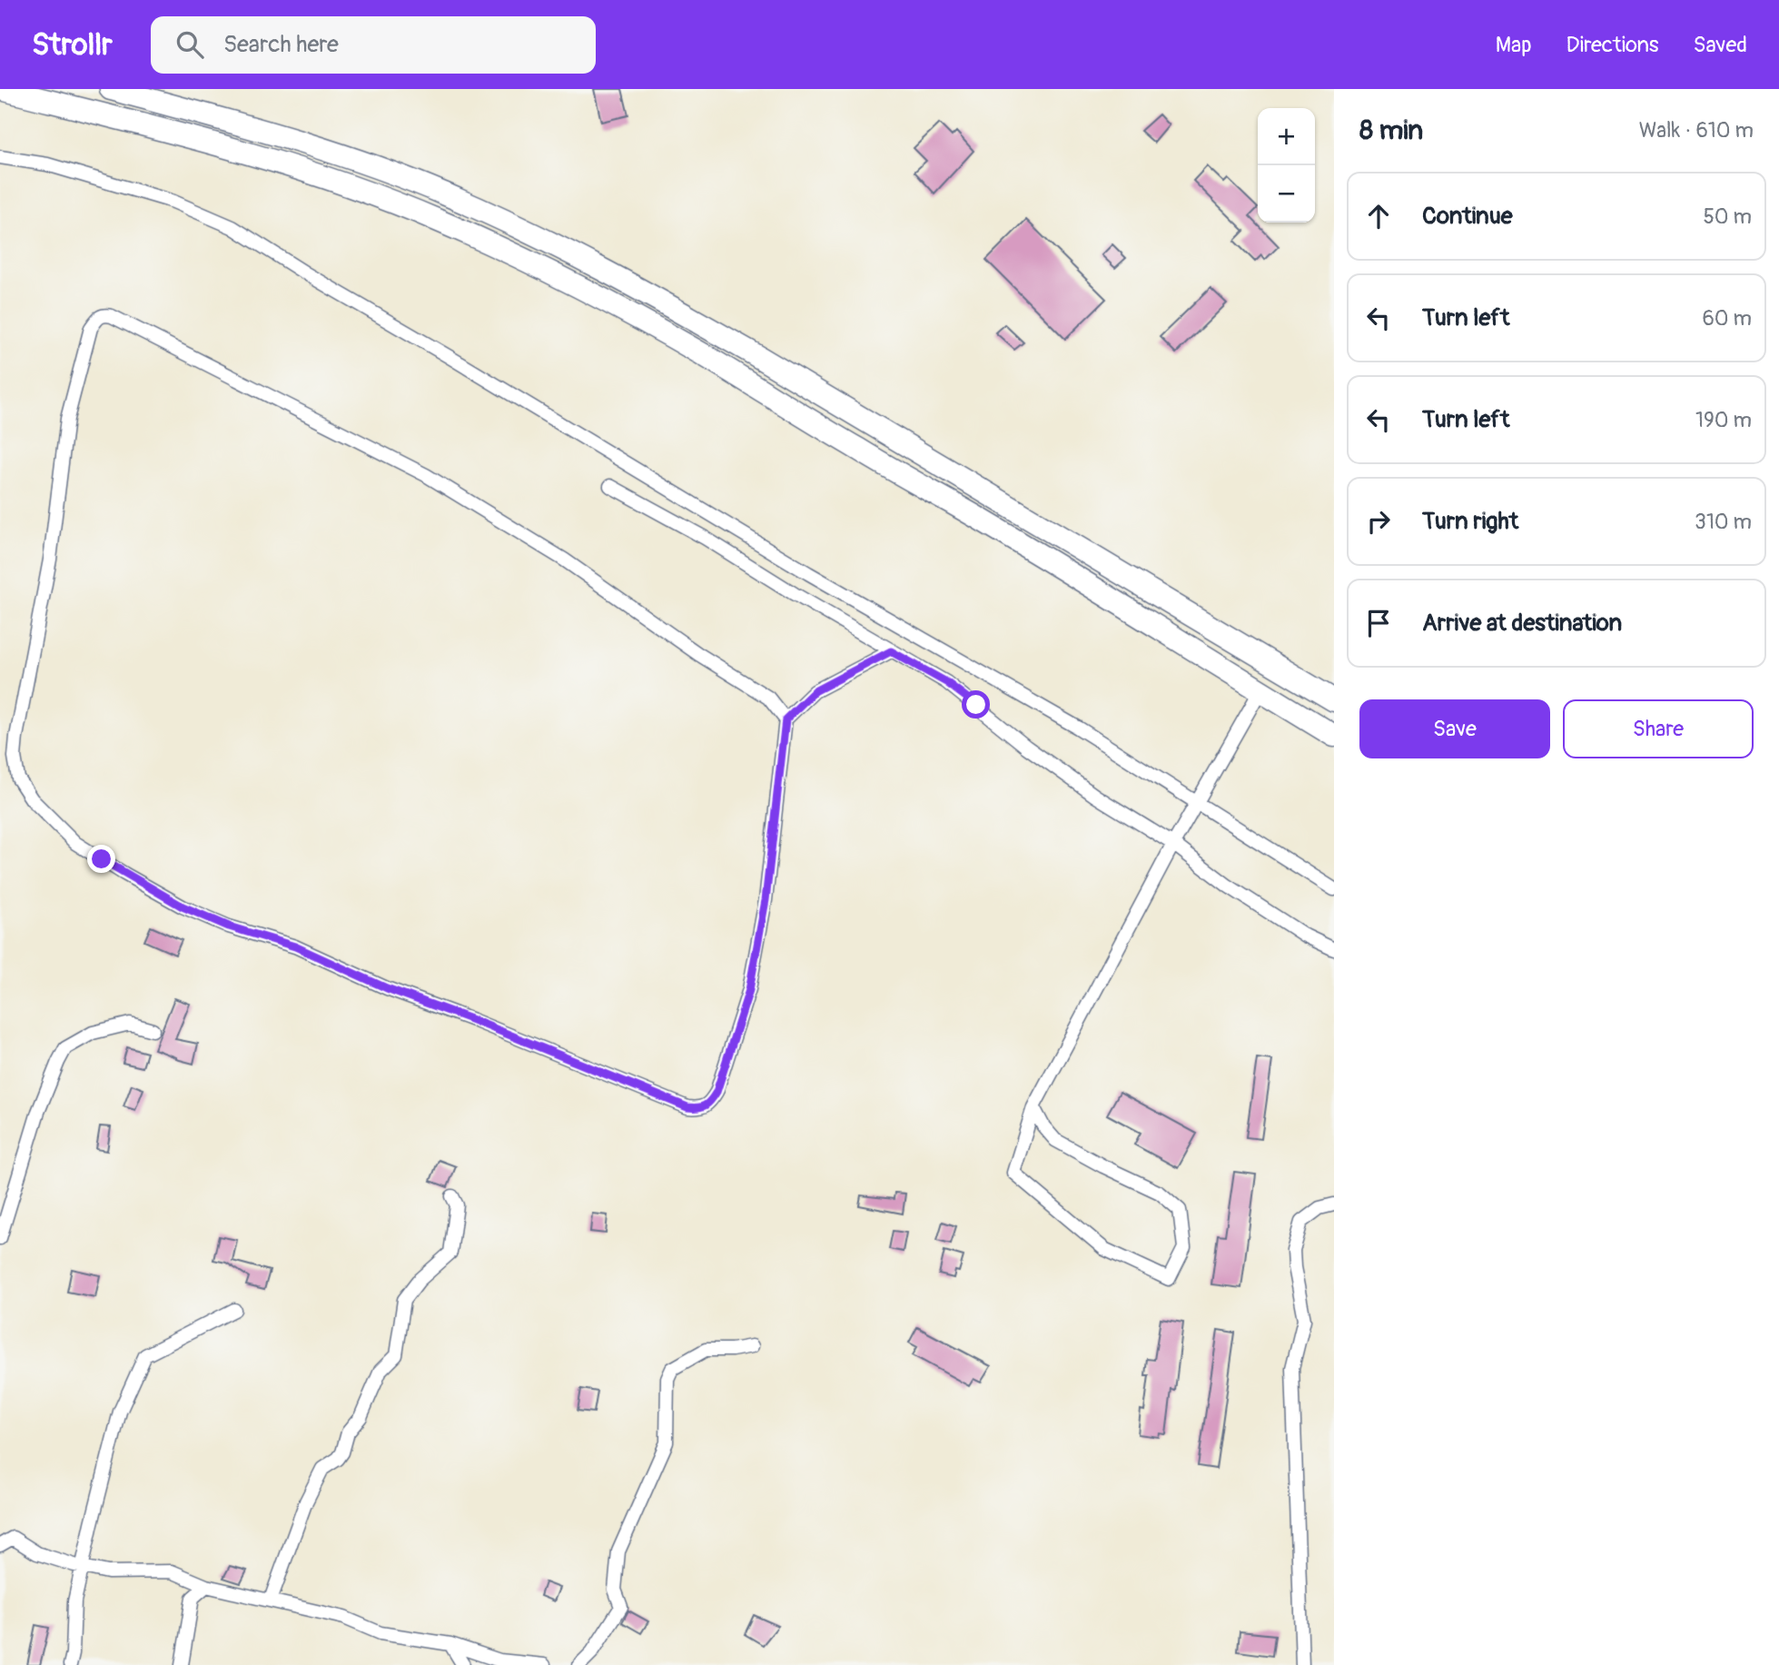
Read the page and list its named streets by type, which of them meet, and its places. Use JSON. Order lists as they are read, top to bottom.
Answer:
{
  "page": {
    "header": "Strollr",
    "search": "Search here",
    "nav": ["Map", "Directions", "Saved"],
    "heading": ["8 min", "Walk · 610 m"],
    "map_buttons": ["+", "−"],
    "list": [
      ["Continue", "50 m"],
      ["Turn left", "60 m"],
      ["Turn left", "190 m"],
      ["Turn right", "310 m"],
      "Arrive at destination"
    ],
    "buttons": ["Save", "Share"]
  }
}
